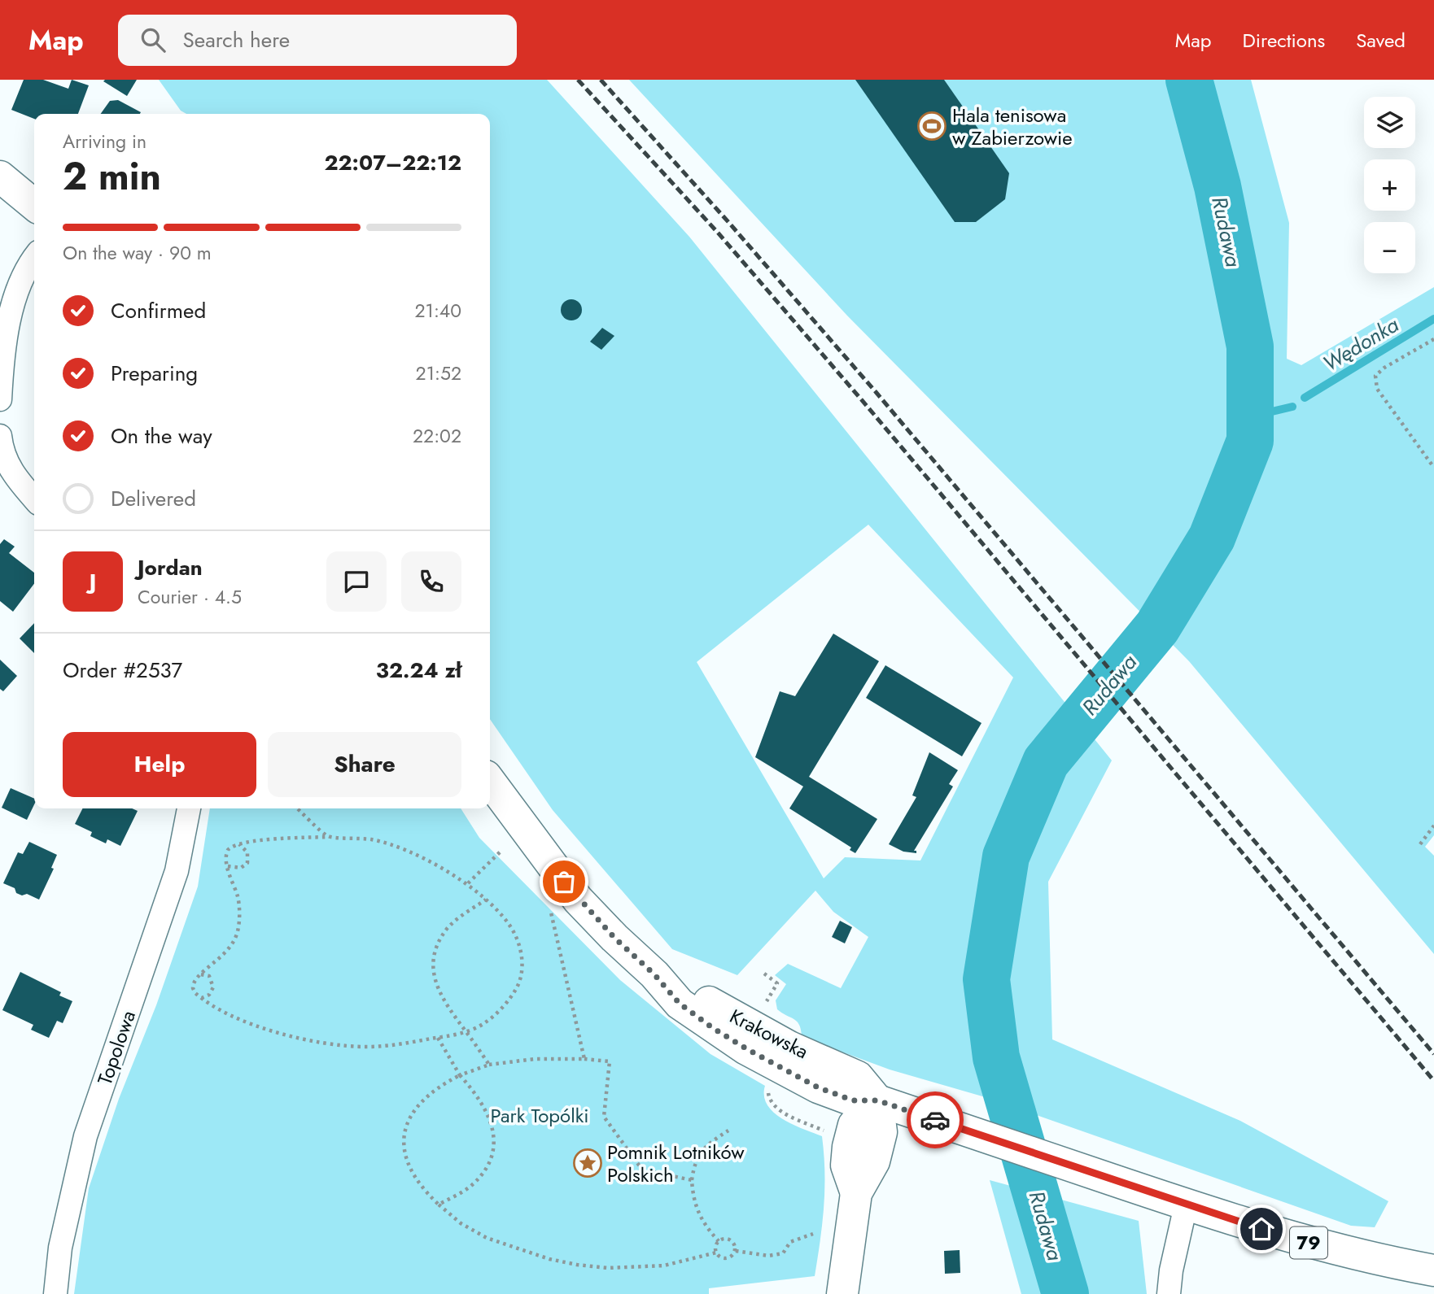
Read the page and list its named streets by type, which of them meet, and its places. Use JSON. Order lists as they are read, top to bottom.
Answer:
{
  "streets": {
    "main road": ["Krakowska", "79"],
    "street": ["Topolowa"]
  },
  "crossings": [
    ["Krakowska", "79"]
  ],
  "water": ["Rudawa", "Wędonka"],
  "parks": ["Park Topólki"],
  "places": {
    "sports": ["Hala tenisowa w Zabierzowie"],
    "place": ["Pomnik Lotników Polskich"]
  },
  "page": {
    "header": "Map",
    "search": "Search here",
    "nav": ["Map", "Directions", "Saved"],
    "map_buttons": ["+", "−"],
    "heading": ["2 min", "Arriving in", "22:07–22:12"],
    "panel": [
      "Jordan",
      "Courier · 4.5",
      "Order #2537",
      "32.24 zł"
    ],
    "bar": "On the way · 90 m",
    "list": [
      ["Confirmed", "21:40"],
      ["Preparing", "21:52"],
      ["On the way", "22:02"],
      "Delivered"
    ],
    "round": "J",
    "buttons": ["Help", "Share"]
  }
}
